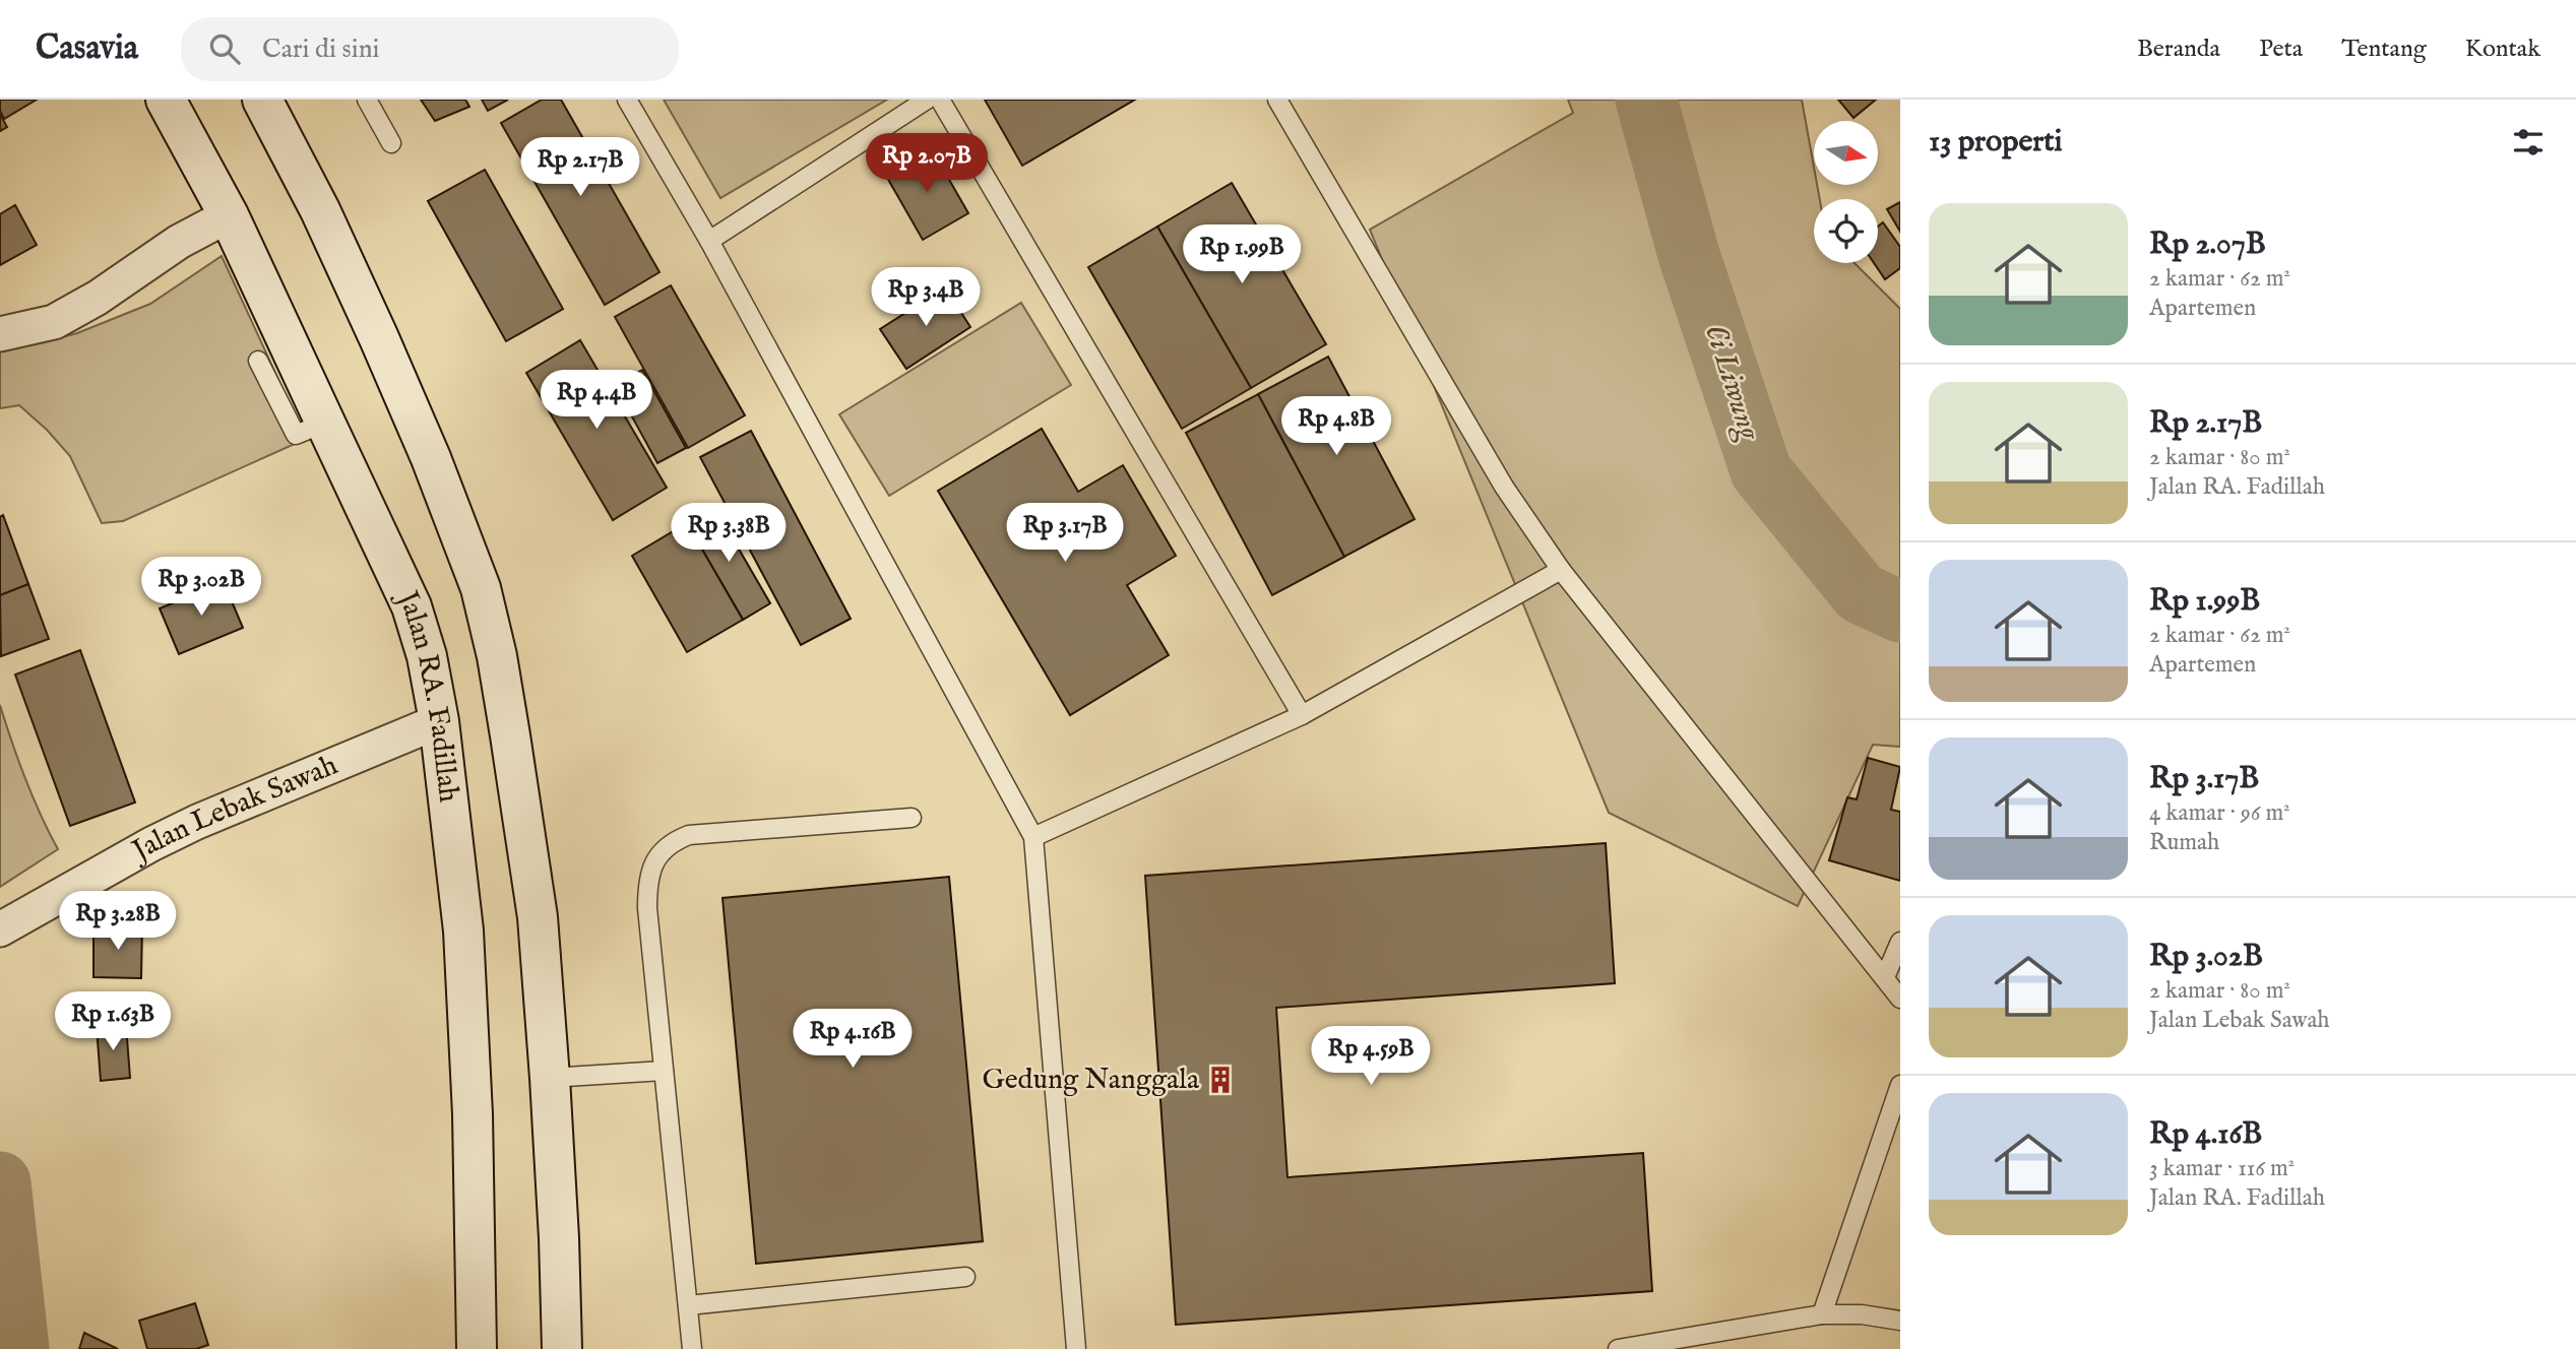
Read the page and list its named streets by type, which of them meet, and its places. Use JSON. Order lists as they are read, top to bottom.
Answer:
{
  "streets": {
    "main road": ["Jalan RA. Fadillah"],
    "street": ["Jalan Lebak Sawah"]
  },
  "crossings": [
    ["Jalan RA. Fadillah", "Jalan Lebak Sawah"]
  ],
  "water": ["Ci Liwung"],
  "places": {
    "building": ["Gedung Nanggala"]
  },
  "north": "right",
  "page": {
    "header": "Casavia",
    "search": "Cari di sini",
    "nav": [
      "Beranda",
      "Peta",
      "Tentang",
      "Kontak"
    ],
    "heading": "13 properti",
    "price": [
      "Rp 2.07B",
      "Rp 2.17B",
      "Rp 1.99B",
      "Rp 3.4B",
      "Rp 4.4B",
      "Rp 4.8B",
      "Rp 3.38B",
      "Rp 3.17B",
      "Rp 3.02B",
      "Rp 3.28B",
      "Rp 1.63B",
      "Rp 4.16B",
      "Rp 4.59B"
    ],
    "list": [
      {
        "name": "Rp 2.07B",
        "note": "2 kamar · 62 m² · Apartemen"
      },
      {
        "name": "Rp 2.17B",
        "note": "2 kamar · 80 m² · Jalan RA. Fadillah"
      },
      {
        "name": "Rp 1.99B",
        "note": "2 kamar · 62 m² · Apartemen"
      },
      {
        "name": "Rp 3.17B",
        "note": "4 kamar · 96 m² · Rumah"
      },
      {
        "name": "Rp 3.02B",
        "note": "2 kamar · 80 m² · Jalan Lebak Sawah"
      },
      {
        "name": "Rp 4.16B",
        "note": "3 kamar · 116 m² · Jalan RA. Fadillah"
      }
    ]
  }
}
